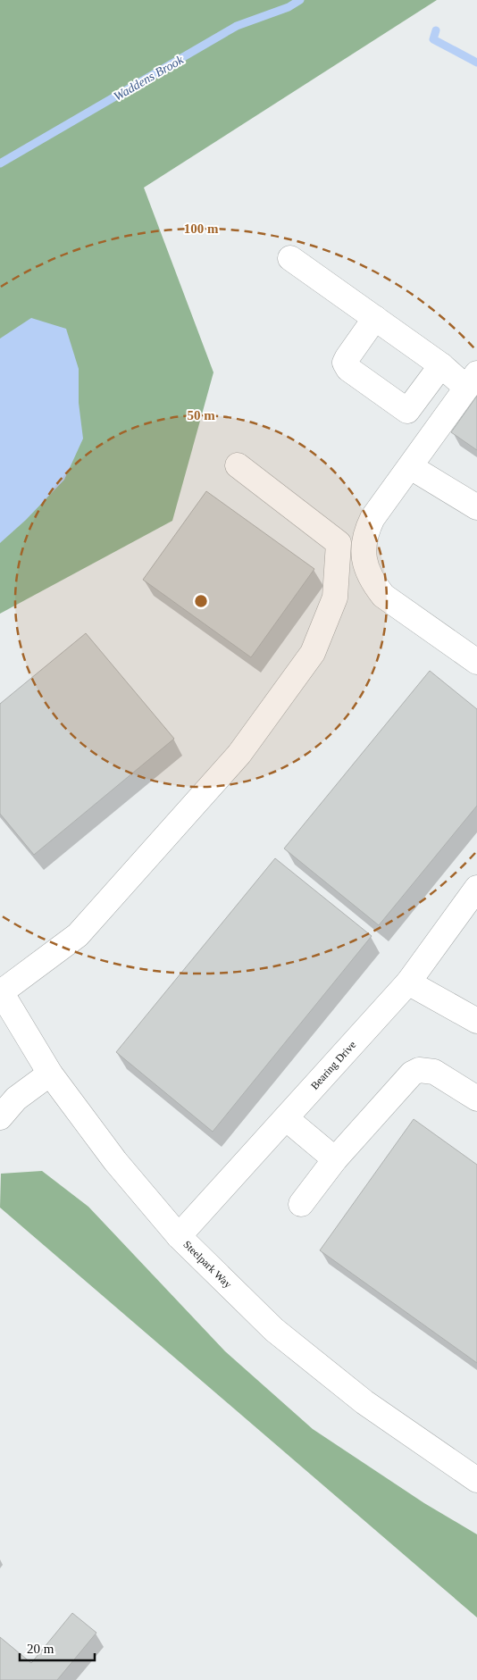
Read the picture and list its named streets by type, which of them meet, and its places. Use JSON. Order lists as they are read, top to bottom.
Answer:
{
  "streets": {
    "street": ["Bearing Drive", "Steelpark Way"]
  },
  "crossings": [
    ["Bearing Drive", "Steelpark Way"]
  ],
  "water": ["Waddens Brook"],
  "scale_bar": "20 m",
  "rings": ["100 m", "50 m"]
}
